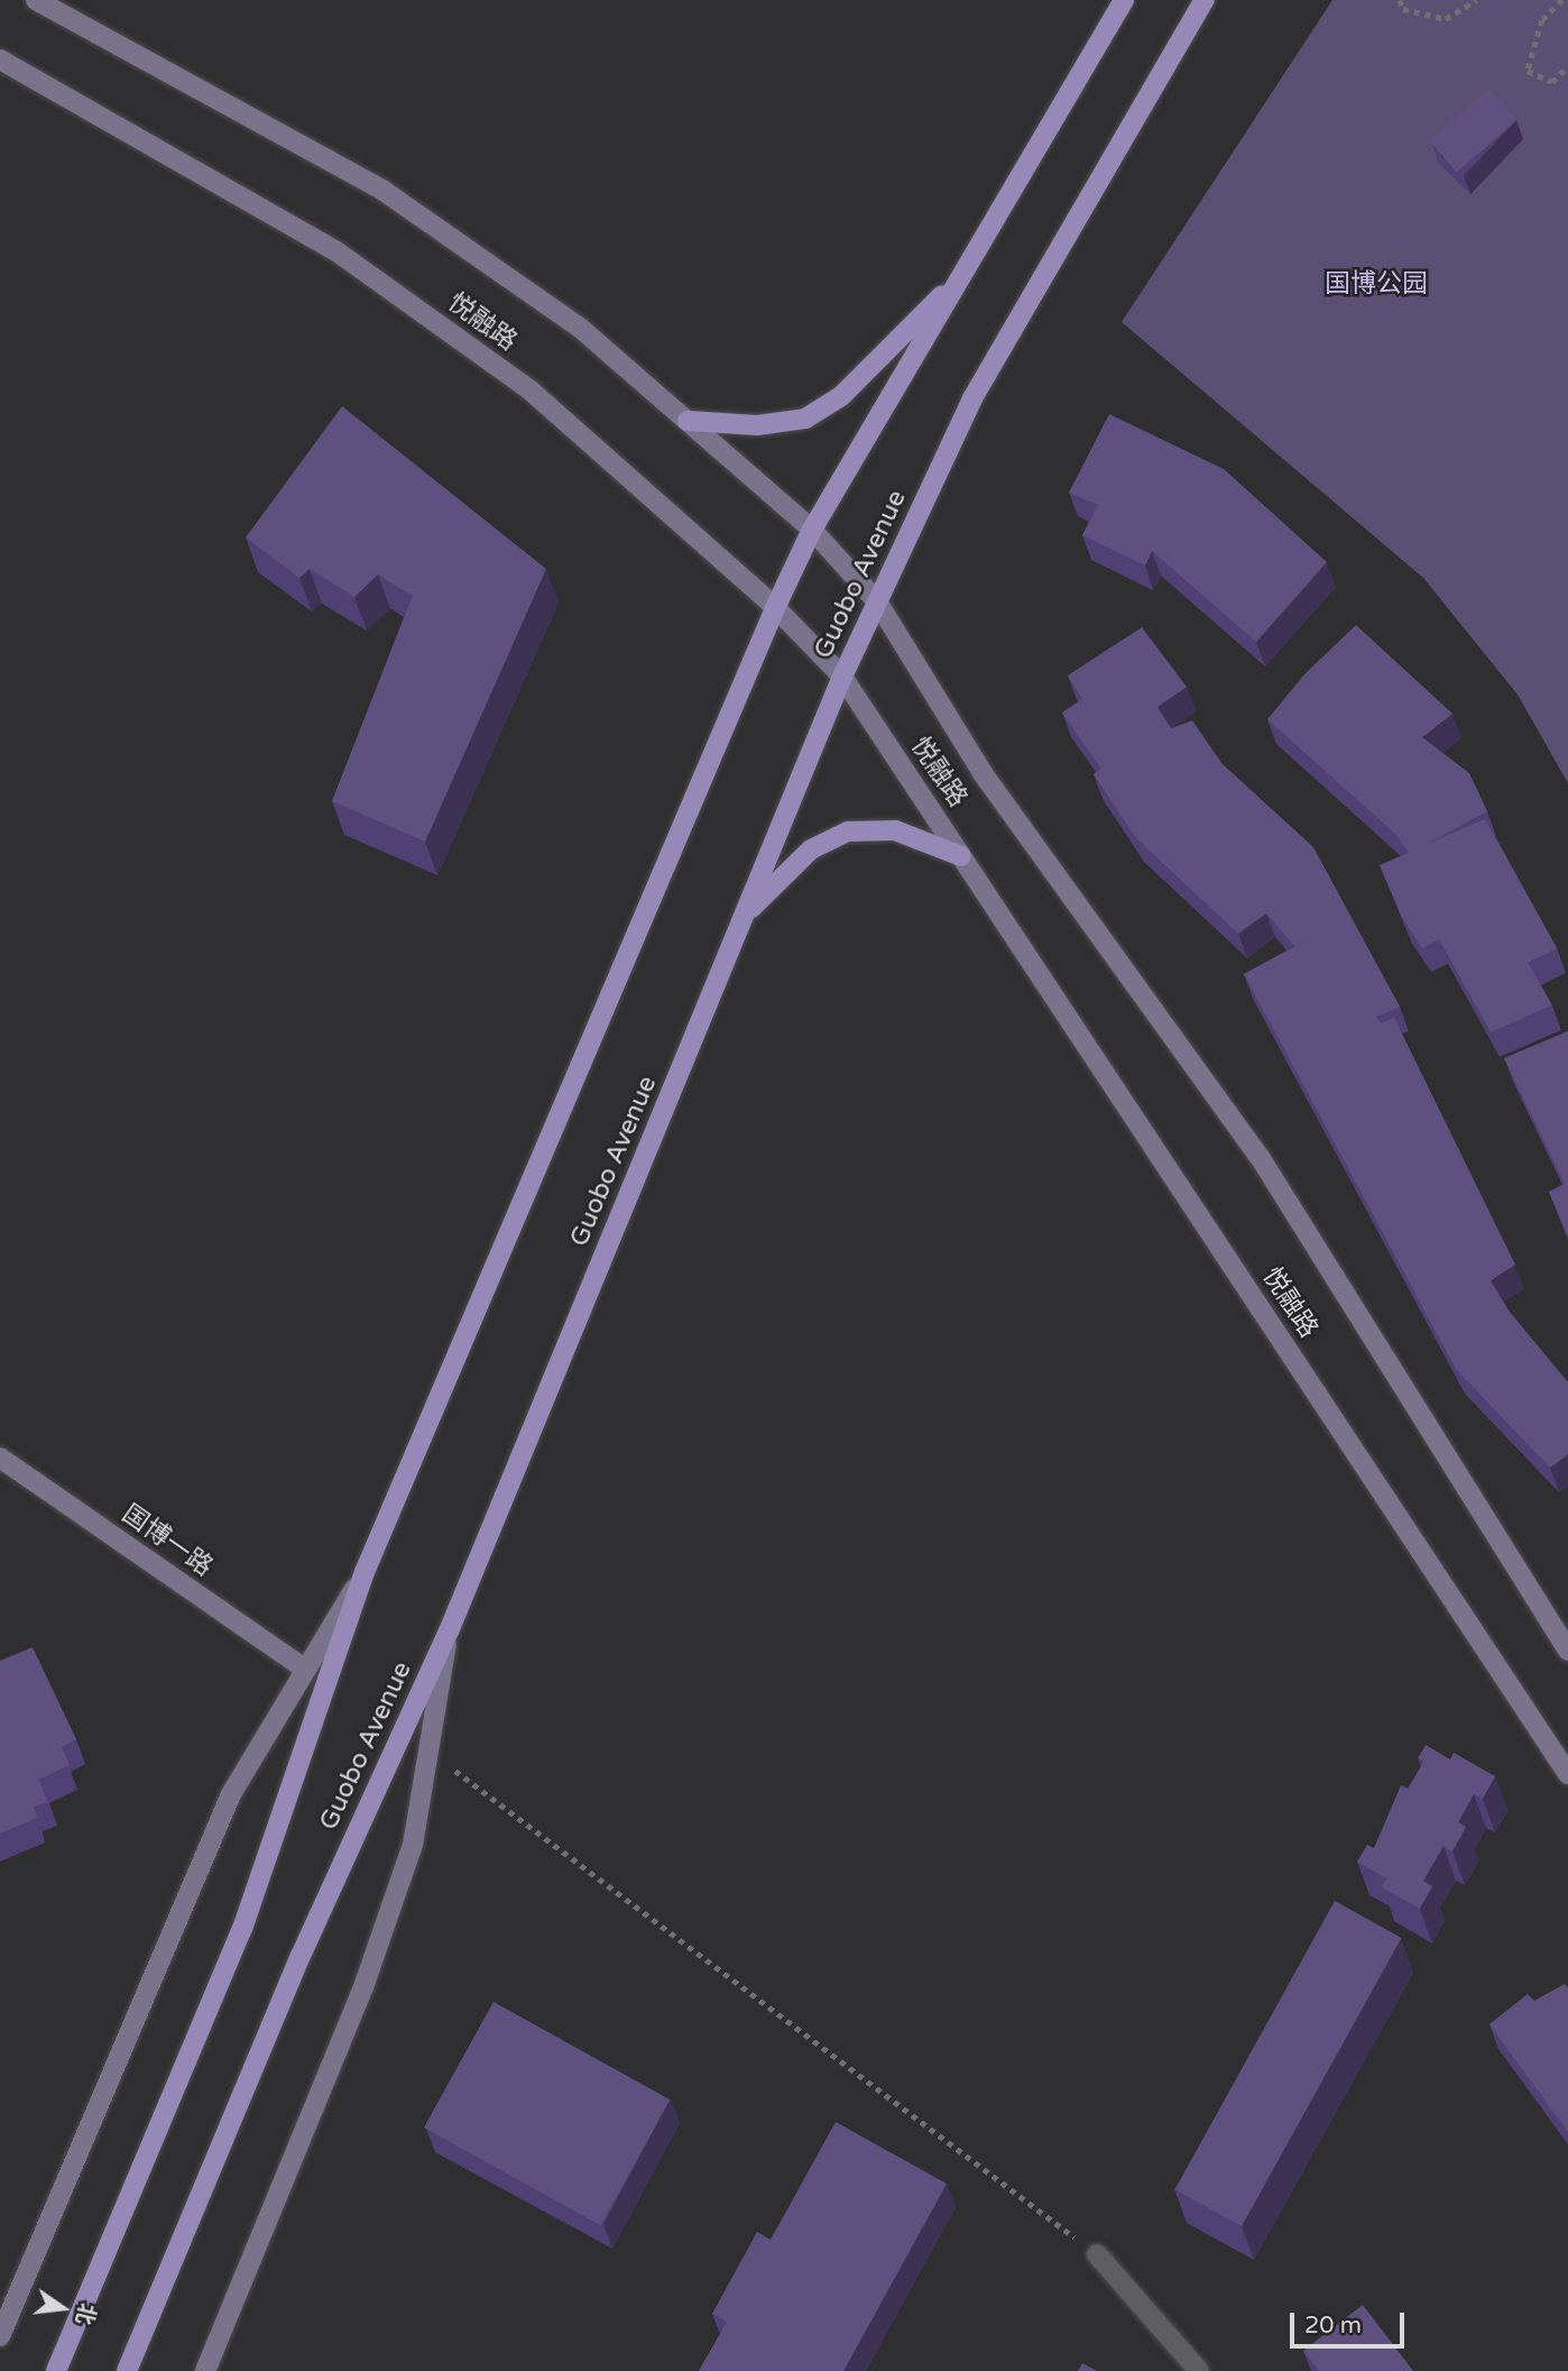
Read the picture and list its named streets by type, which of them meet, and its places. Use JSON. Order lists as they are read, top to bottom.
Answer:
{
  "streets": {
    "main road": ["悦融路", "Guobo Avenue", "国博一路"]
  },
  "crossings": [
    ["悦融路", "Guobo Avenue"]
  ],
  "parks": ["国博公园"],
  "scale_bar": "20 m",
  "north": "right"
}
